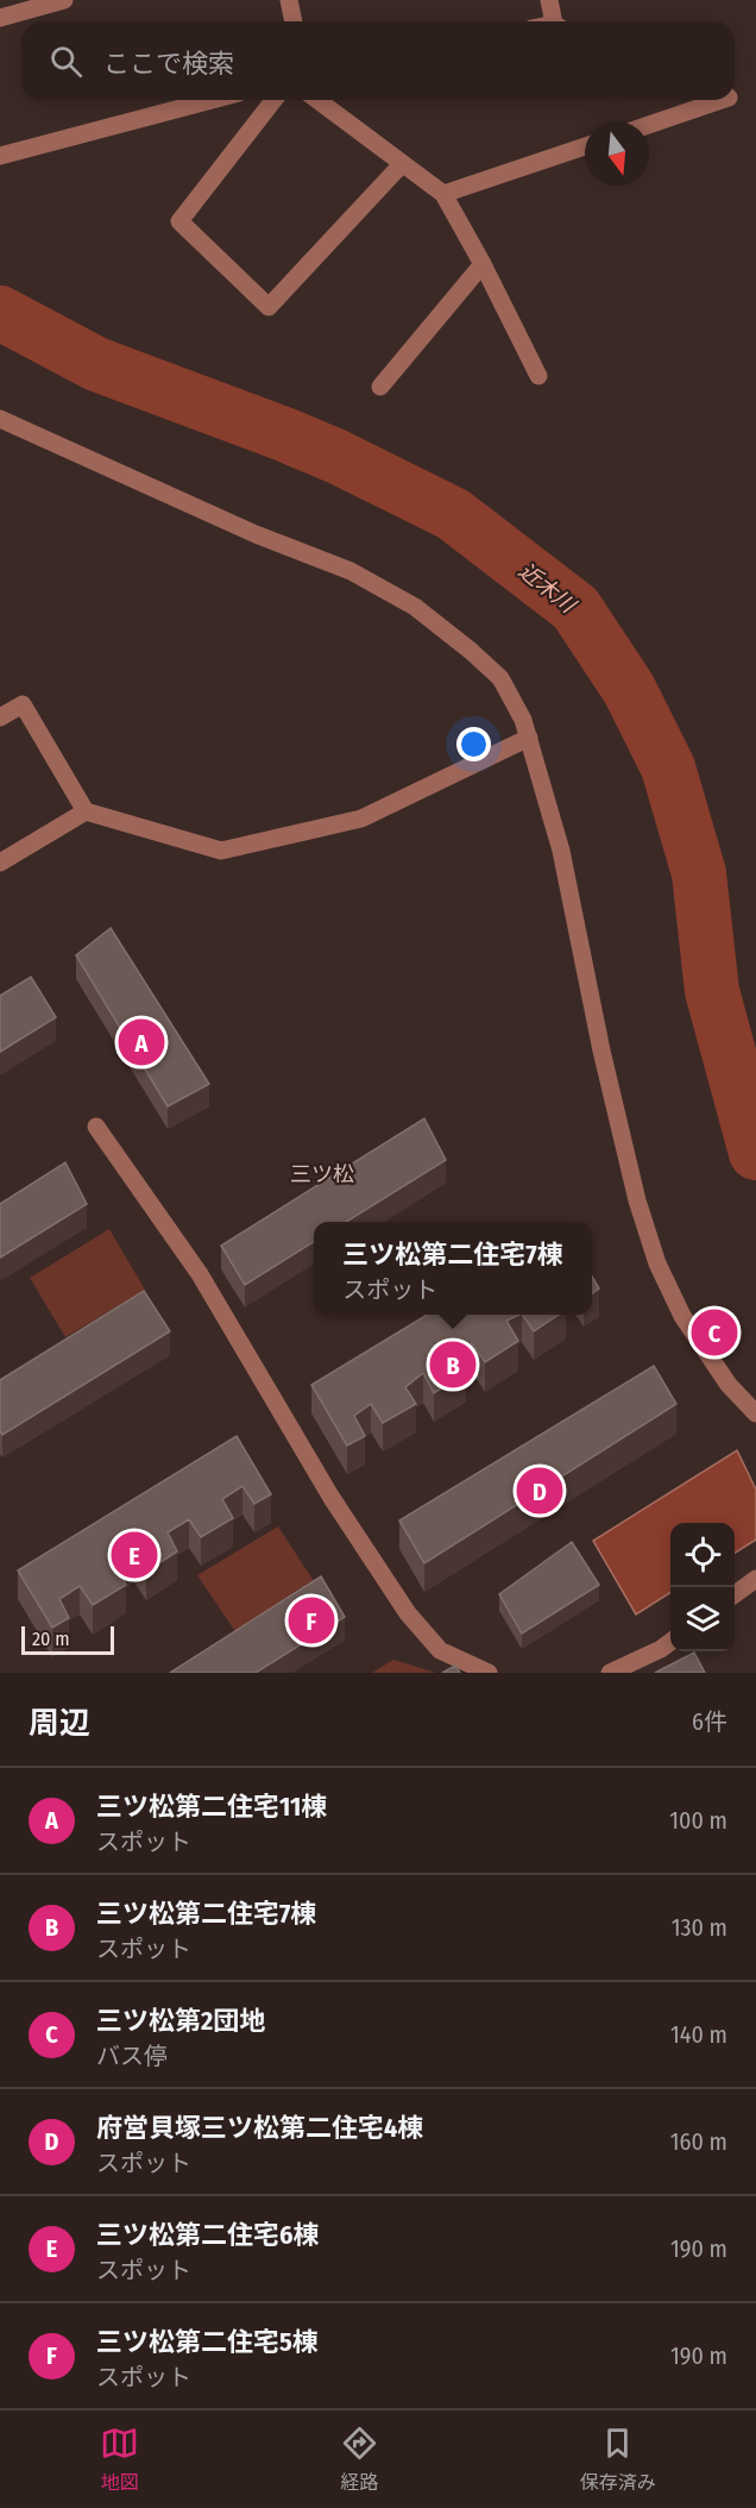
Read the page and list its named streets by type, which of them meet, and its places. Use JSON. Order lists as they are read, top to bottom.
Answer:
{
  "districts": ["三ツ松"],
  "water": ["近木川"],
  "scale_bar": "20 m",
  "north": "bottom",
  "page": {
    "search": "ここで検索",
    "pins": [
      "A",
      "C",
      "B",
      "D",
      "E",
      "F"
    ],
    "popup": ["三ツ松第二住宅7棟", "スポット"],
    "scale": "20 m",
    "heading": ["周辺", "6件"],
    "list": [
      {
        "mark": "A",
        "name": "三ツ松第二住宅11棟",
        "note": "スポット",
        "value": "100 m"
      },
      {
        "mark": "B",
        "name": "三ツ松第二住宅7棟",
        "note": "スポット",
        "value": "130 m"
      },
      {
        "mark": "C",
        "name": "三ツ松第2団地",
        "note": "バス停",
        "value": "140 m"
      },
      {
        "mark": "D",
        "name": "府営貝塚三ツ松第二住宅4棟",
        "note": "スポット",
        "value": "160 m"
      },
      {
        "mark": "E",
        "name": "三ツ松第二住宅6棟",
        "note": "スポット",
        "value": "190 m"
      },
      {
        "mark": "F",
        "name": "三ツ松第二住宅5棟",
        "note": "スポット",
        "value": "190 m"
      }
    ],
    "nav": ["地図", "経路", "保存済み"]
  }
}
